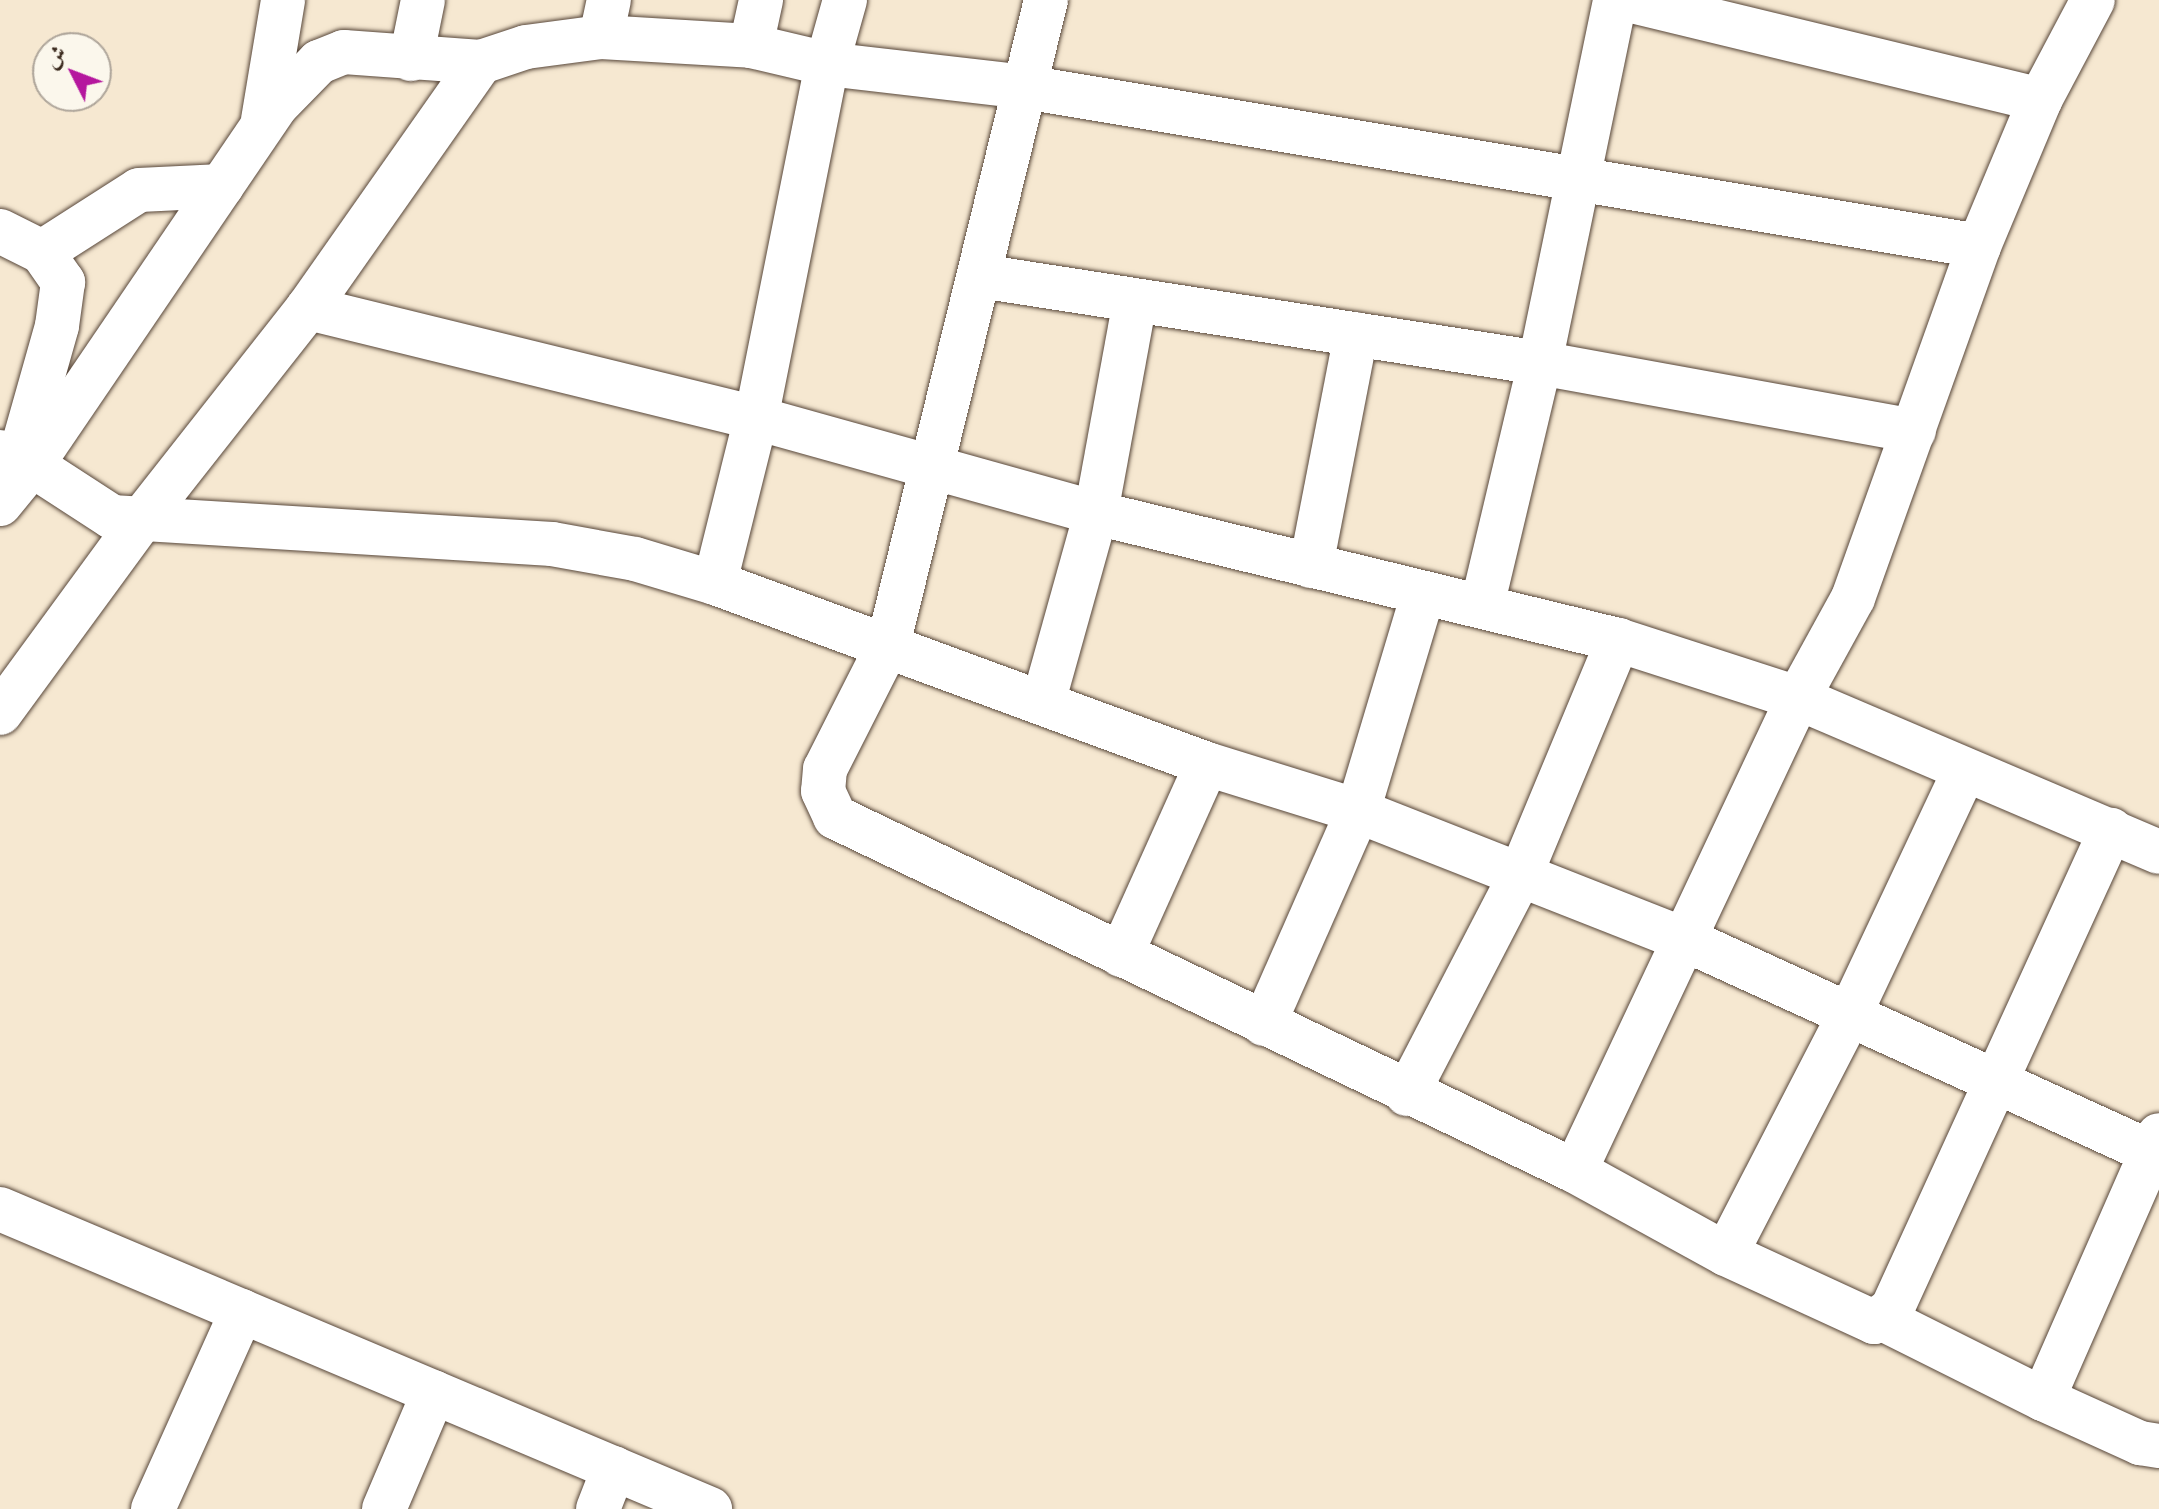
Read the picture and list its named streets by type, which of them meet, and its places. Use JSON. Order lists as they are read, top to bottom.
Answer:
{
  "north": "top left"
}
